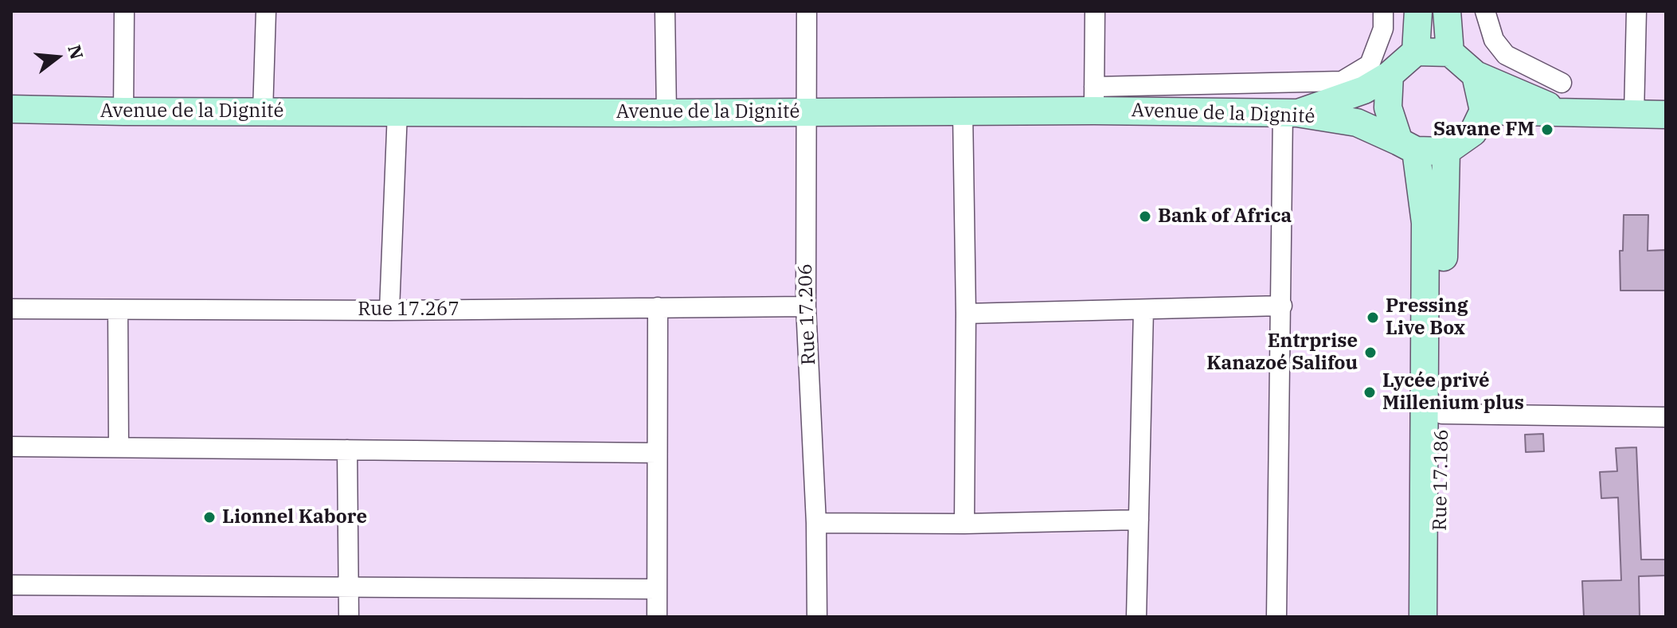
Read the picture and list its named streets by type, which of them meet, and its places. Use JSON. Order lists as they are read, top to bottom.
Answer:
{
  "streets": {
    "street": [
      "Avenue de la Dignité",
      "Rue 17.267",
      "Rue 17.206",
      "Rue 17.186"
    ]
  },
  "crossings": [
    ["Avenue de la Dignité", "Rue 17.206"],
    ["Avenue de la Dignité", "Rue 17.186"],
    ["Rue 17.267", "Rue 17.206"]
  ],
  "places": [
    "Savane FM",
    "Bank of Africa",
    "Pressing Live Box",
    "Entrprise Kanazoé Salifou",
    "Lycée privé Millenium plus",
    "Lionnel Kabore"
  ],
  "north": "right"
}
